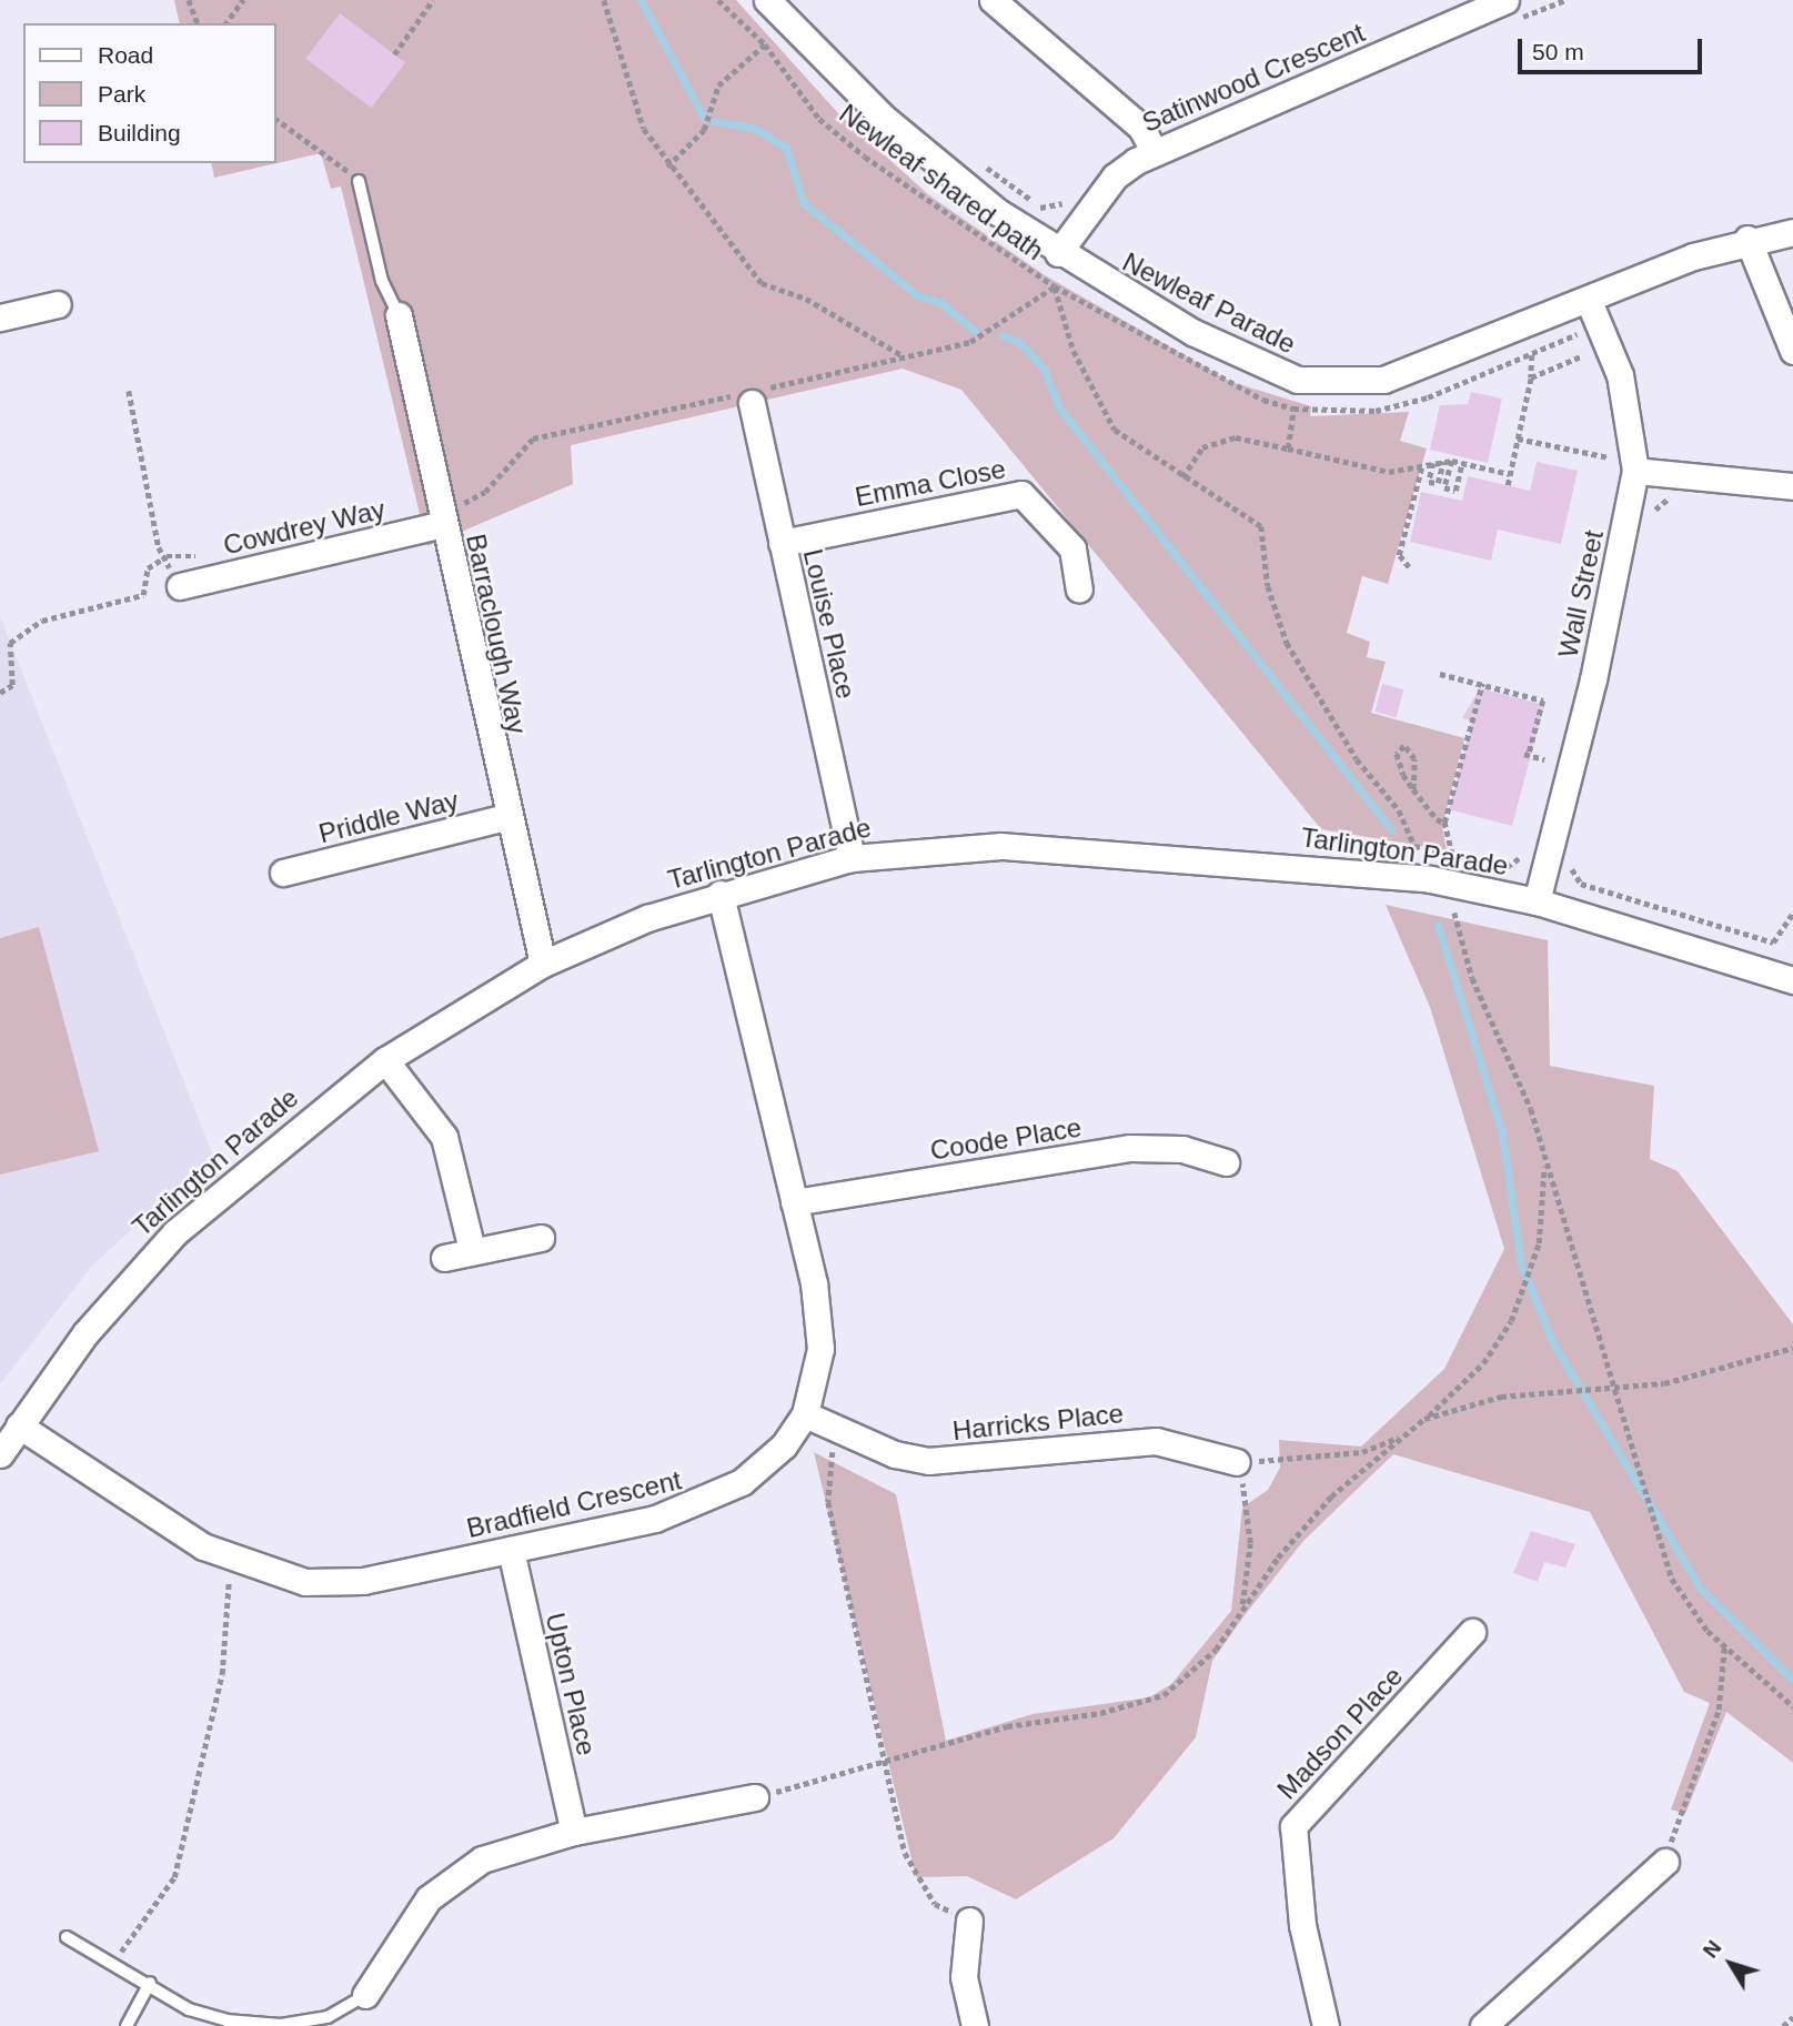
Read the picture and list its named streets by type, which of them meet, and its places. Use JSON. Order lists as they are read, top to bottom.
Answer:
{
  "streets": {
    "street": [
      "Satinwood Crescent",
      "Newleaf Parade",
      "Emma Close",
      "Cowdrey Way",
      "Wall Street",
      "Louise Place",
      "Barraclough Way",
      "Priddle Way",
      "Tarlington Parade",
      "Coode Place",
      "Harricks Place",
      "Bradfield Crescent",
      "Upton Place",
      "Madson Place"
    ],
    "path": ["Newleaf shared path"]
  },
  "crossings": [
    ["Satinwood Crescent", "Newleaf Parade"],
    ["Newleaf Parade", "Wall Street"],
    ["Emma Close", "Louise Place"],
    ["Cowdrey Way", "Barraclough Way"],
    ["Wall Street", "Tarlington Parade"],
    ["Louise Place", "Tarlington Parade"],
    ["Barraclough Way", "Priddle Way"],
    ["Barraclough Way", "Tarlington Parade"],
    ["Tarlington Parade", "Bradfield Crescent"],
    ["Coode Place", "Bradfield Crescent"],
    ["Harricks Place", "Bradfield Crescent"],
    ["Bradfield Crescent", "Upton Place"]
  ],
  "legend": ["Road", "Park", "Building"],
  "scale_bar": "50 m",
  "north": "top left"
}
